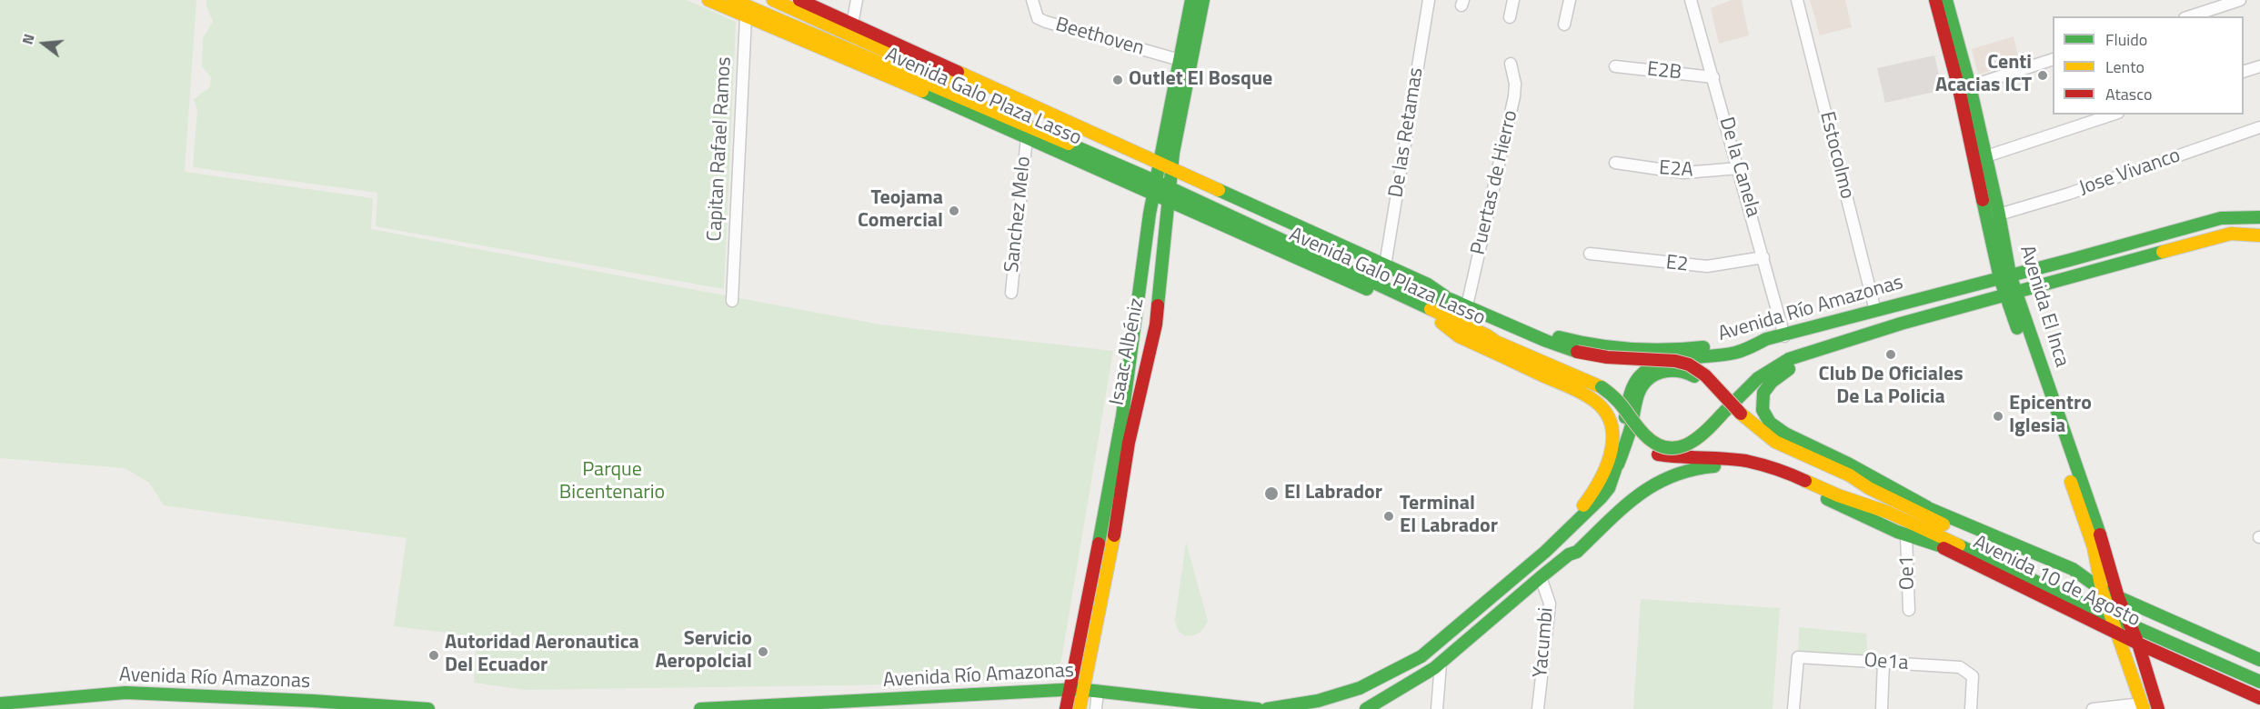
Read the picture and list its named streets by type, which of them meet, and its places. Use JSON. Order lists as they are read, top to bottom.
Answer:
{
  "streets": {
    "main road": [
      "Avenida Galo Plaza Lasso",
      "Avenida El Inca",
      "Avenida Río Amazonas",
      "Isaac Albéniz",
      "Avenida 10 de Agosto"
    ],
    "street": [
      "Beethoven",
      "E2B",
      "De las Retamas",
      "Capitan Rafael Ramos",
      "Estocolmo",
      "De la Canela",
      "E2A",
      "Jose Vivanco",
      "Puertas de Hierro",
      "Sanchez Melo",
      "E2",
      "Oe1",
      "Yacumbi",
      "Oe1a"
    ]
  },
  "crossings": [
    ["Beethoven", "Isaac Albéniz"],
    ["E2B", "De la Canela"],
    ["Avenida Galo Plaza Lasso", "De las Retamas"],
    ["Avenida Galo Plaza Lasso", "Capitan Rafael Ramos"],
    ["Avenida Galo Plaza Lasso", "Sanchez Melo"],
    ["Avenida Galo Plaza Lasso", "Isaac Albéniz"],
    ["Avenida Galo Plaza Lasso", "Avenida 10 de Agosto"],
    ["Estocolmo", "Avenida Río Amazonas"],
    ["De la Canela", "E2A"],
    ["De la Canela", "E2"],
    ["De la Canela", "Avenida Río Amazonas"],
    ["Jose Vivanco", "Avenida El Inca"],
    ["Avenida El Inca", "Avenida Río Amazonas"],
    ["Avenida El Inca", "Avenida 10 de Agosto"],
    ["Avenida Río Amazonas", "Isaac Albéniz"],
    ["Avenida Río Amazonas", "Avenida 10 de Agosto"]
  ],
  "parks": ["Parque Bicentenario"],
  "places": [
    "Centi Acacias ICT",
    "Outlet El Bosque",
    "Teojama Comercial",
    "Club De Oficiales De La Policia",
    "Epicentro Iglesia",
    "El Labrador",
    "Terminal El Labrador",
    "Servicio Aeropolcial",
    "Autoridad Aeronautica Del Ecuador"
  ],
  "legend": ["Fluido", "Lento", "Atasco"],
  "north": "left"
}
